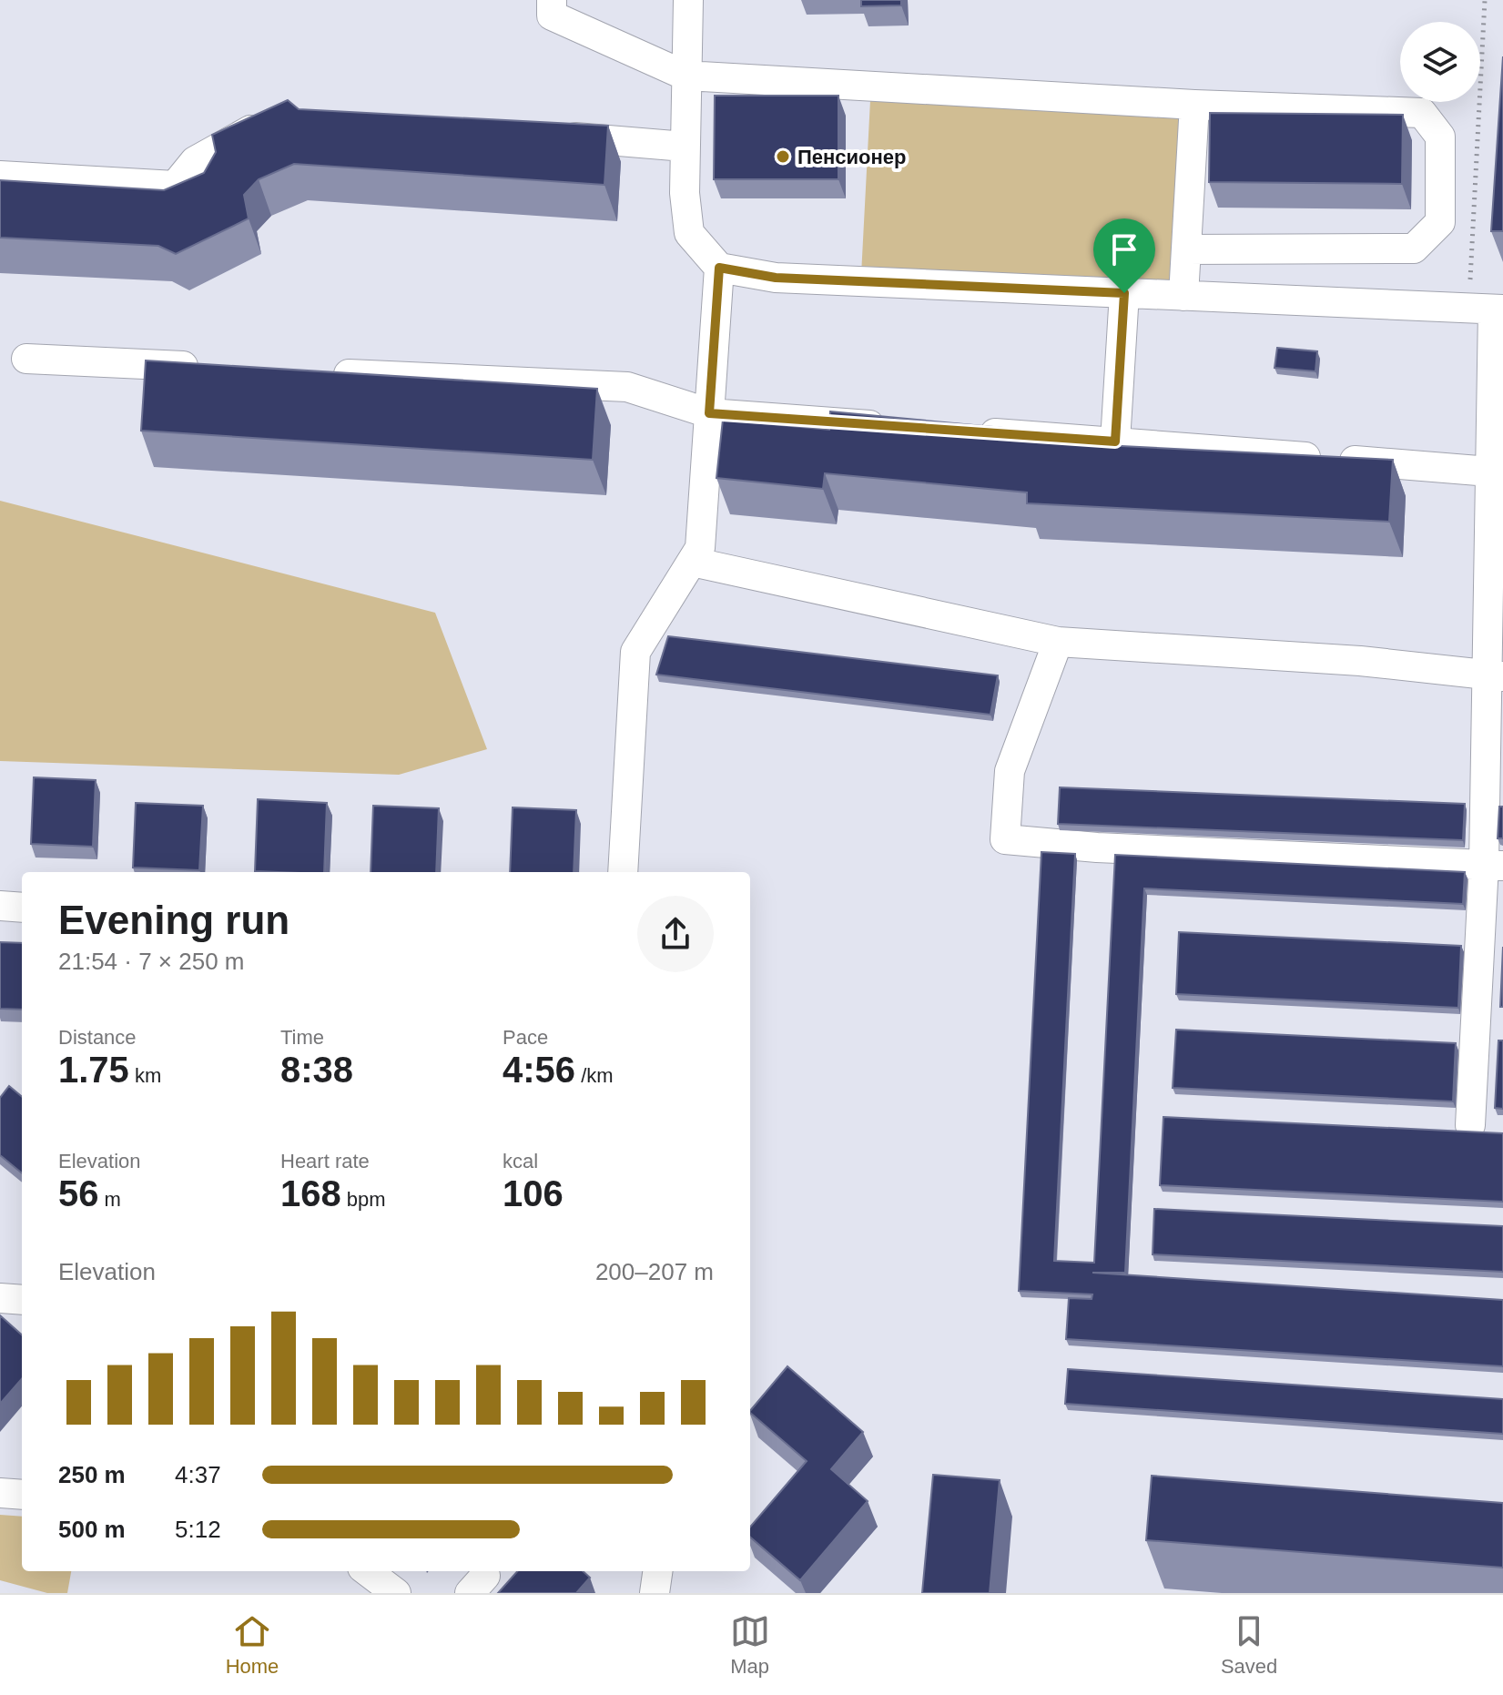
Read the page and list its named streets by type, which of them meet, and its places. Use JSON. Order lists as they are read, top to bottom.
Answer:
{
  "places": ["Пенсионер"],
  "page": {
    "heading": ["Evening run", "21:54 · 7 × 250 m"],
    "stats": [
      ["Distance", "1.75 km"],
      ["Time", "8:38"],
      ["Pace", "4:56 /km"],
      ["Elevation", "56 m"],
      ["Heart rate", "168 bpm"],
      ["kcal", "106"]
    ],
    "chart": ["Elevation", "200–207 m"],
    "list": [
      {
        "name": "250 m",
        "note": "4:37"
      },
      {
        "name": "500 m",
        "note": "5:12"
      }
    ],
    "tabs": ["Home", "Map", "Saved"]
  }
}
